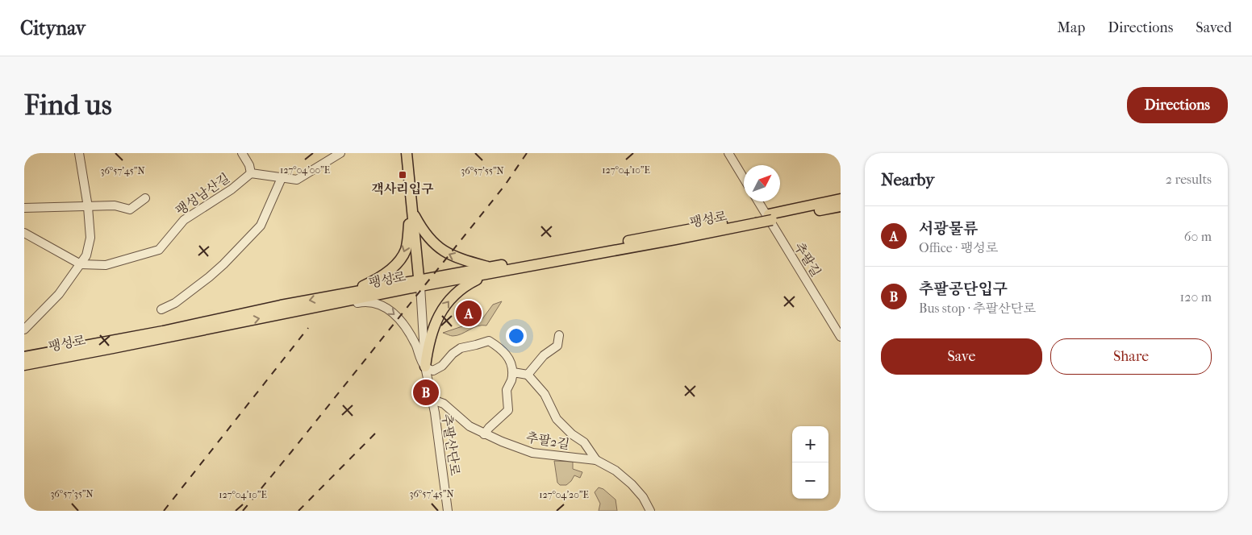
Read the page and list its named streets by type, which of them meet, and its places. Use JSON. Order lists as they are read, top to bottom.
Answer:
{
  "streets": {
    "main road": ["팽성로"],
    "street": [
      "팽성남산길",
      "추팔길",
      "추팔2길",
      "추팔산단로"
    ]
  },
  "crossings": [
    ["팽성로", "추팔산단로"],
    ["추팔2길", "추팔산단로"]
  ],
  "places": {
    "transit": ["객사리입구"]
  },
  "north": "top right",
  "page": {
    "header": "Citynav",
    "nav": ["Map", "Directions", "Saved"],
    "buttons": [
      "Directions",
      ["Save", "Share"]
    ],
    "title": "Find us",
    "heading": ["Nearby", "2 results"],
    "list": [
      {
        "mark": "A",
        "name": "서광물류",
        "note": "Office · 팽성로",
        "value": "60 m"
      },
      {
        "mark": "B",
        "name": "추팔공단입구",
        "note": "Bus stop · 추팔산단로",
        "value": "120 m"
      }
    ],
    "pins": ["A", "B"],
    "map_buttons": ["+", "−"]
  },
  "coordinates": [
    "127°04'10\"E",
    "127°04'00\"E",
    "36°57'45\"N",
    "36°57'55\"N",
    "36°57'35\"N",
    "127°04'20\"E"
  ]
}
